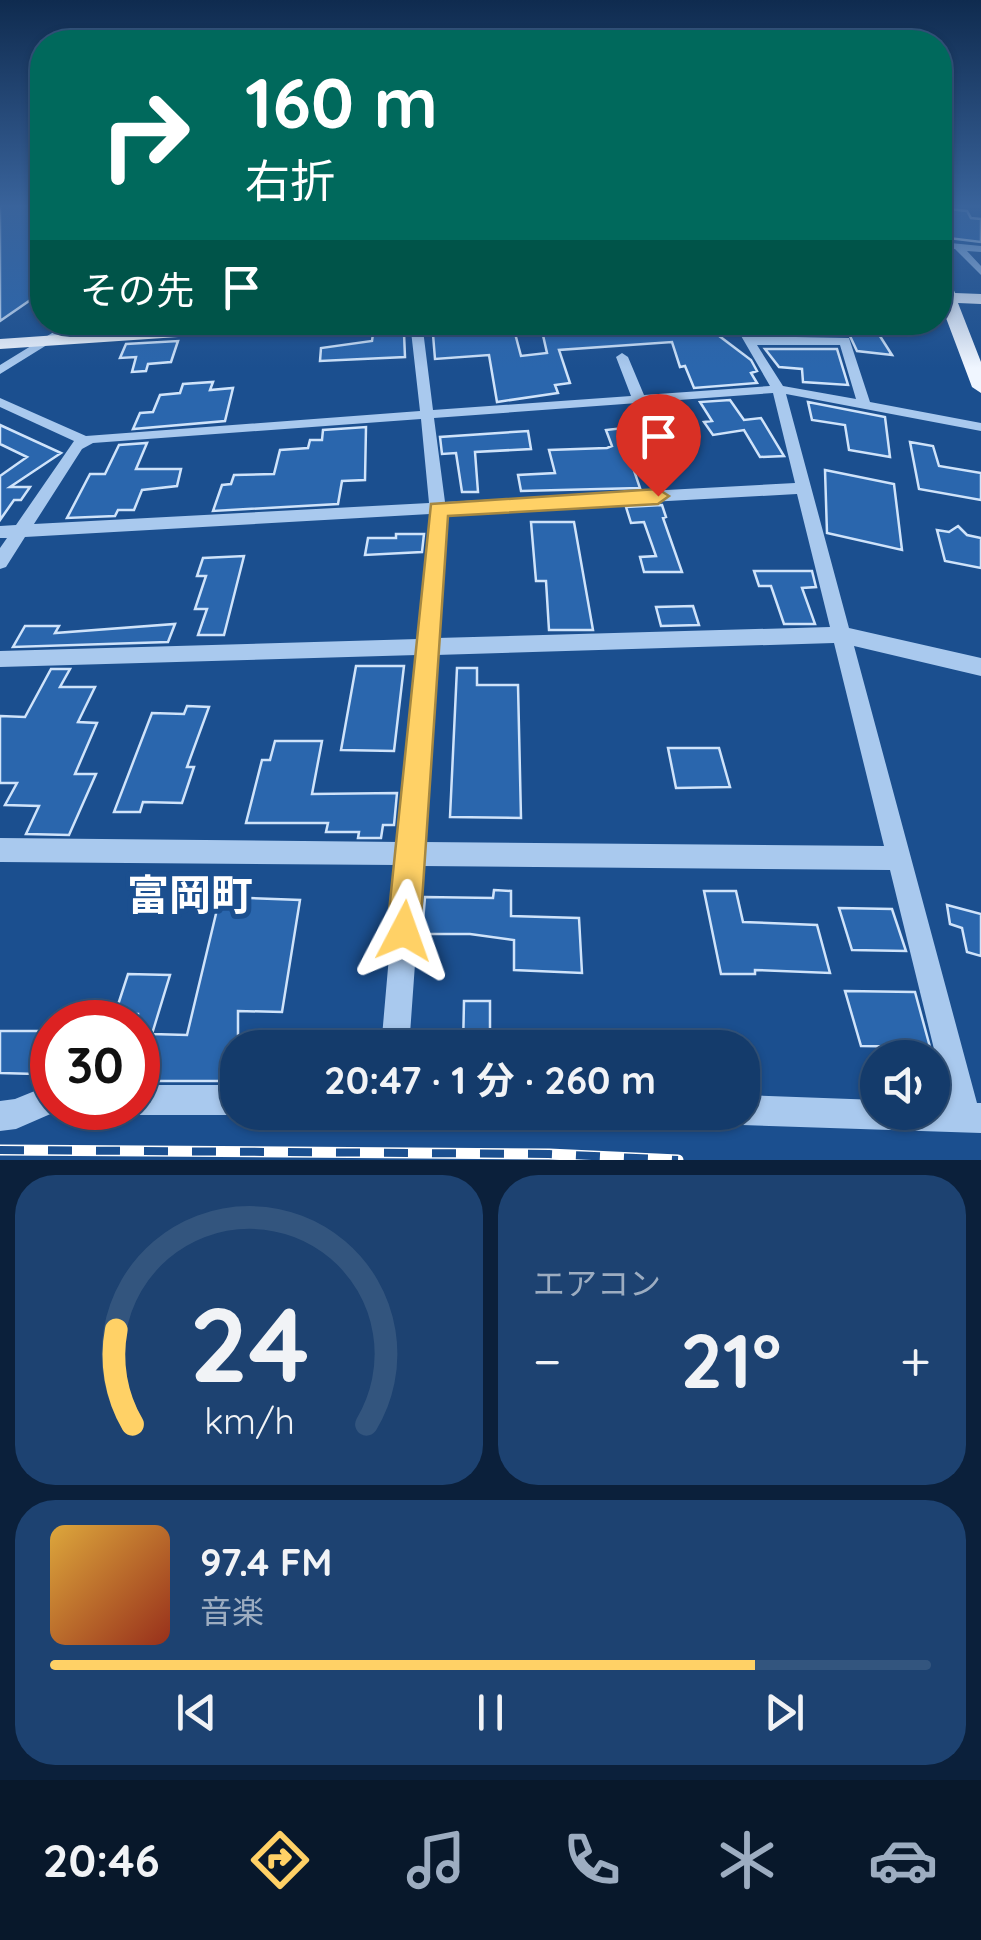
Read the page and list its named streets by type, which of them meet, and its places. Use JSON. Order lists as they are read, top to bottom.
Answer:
{
  "districts": ["富岡町"],
  "page": {
    "turn": ["160 m", "右折"],
    "then": "その先",
    "limit": "30",
    "trip": "20:47 · 1 分 · 260 m",
    "tile": "エアコン",
    "heat": ["−", "21°", "+"],
    "song": ["97.4 FM", "音楽"],
    "tabs": "20:46",
    "gauge": ["24", "km/h"]
  }
}
